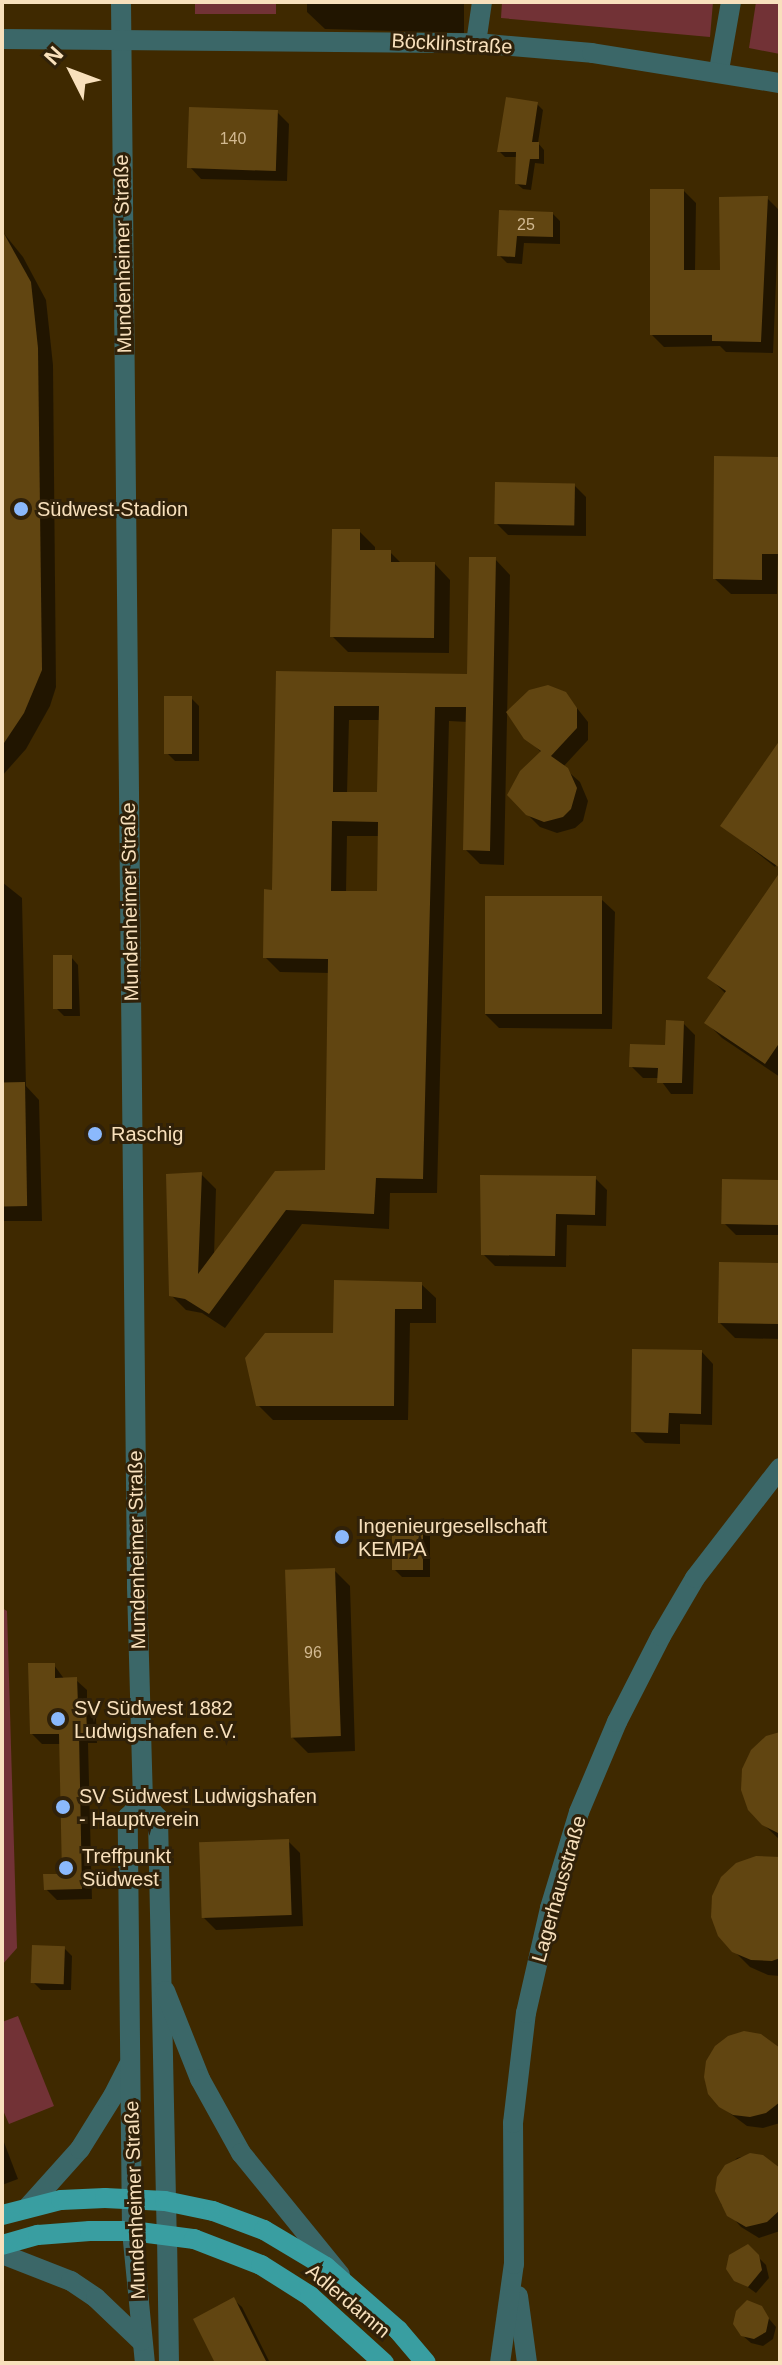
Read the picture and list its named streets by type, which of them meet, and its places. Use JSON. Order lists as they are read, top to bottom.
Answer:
{
  "streets": {
    "main road": ["Adlerdamm"],
    "street": ["Böcklinstraße", "Mundenheimer Straße", "Lagerhausstraße"]
  },
  "crossings": [
    ["Böcklinstraße", "Mundenheimer Straße"],
    ["Mundenheimer Straße", "Adlerdamm"]
  ],
  "places": [
    "Südwest-Stadion",
    "Raschig",
    "Ingenieurgesellschaft KEMPA",
    "SV Südwest 1882 Ludwigshafen e.V.",
    "SV Südwest Ludwigshafen - Hauptverein",
    "Treffpunkt Südwest"
  ],
  "house_numbers": ["140", "25", "96"],
  "north": "top left"
}
